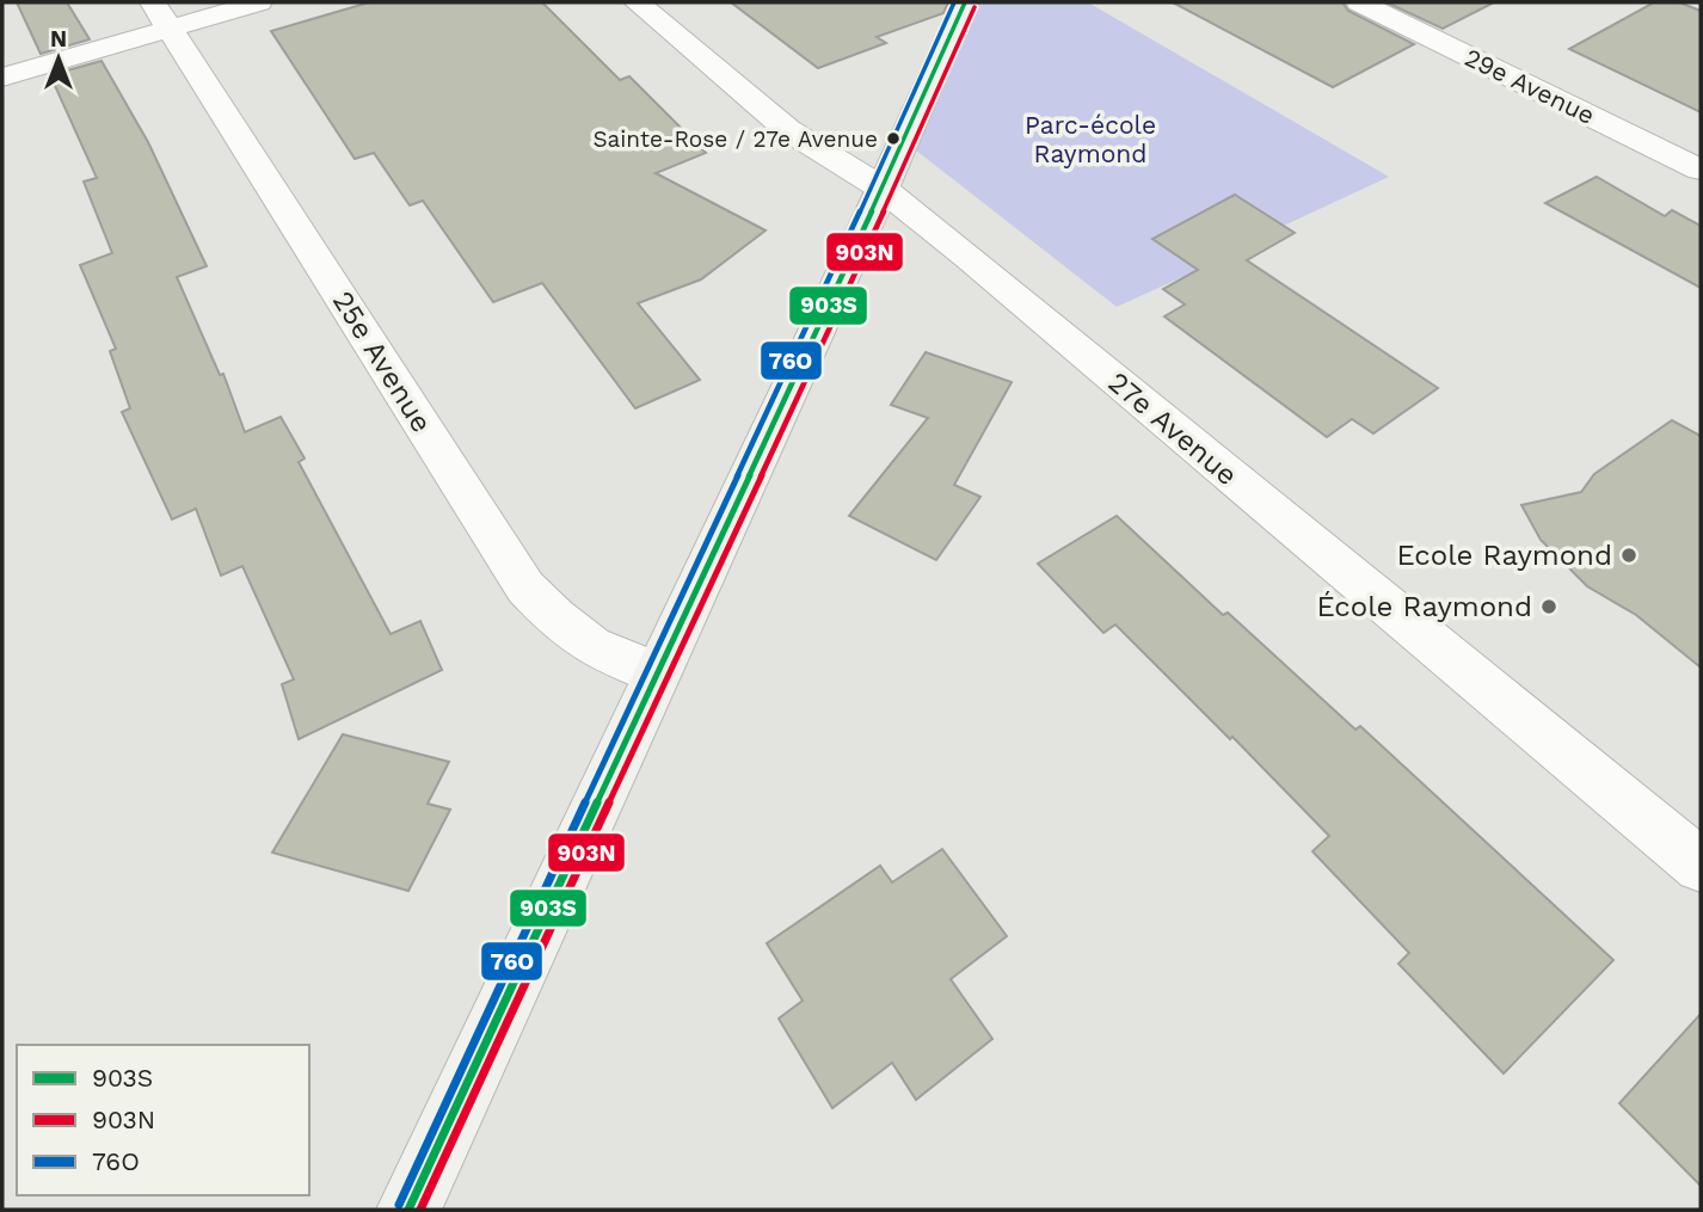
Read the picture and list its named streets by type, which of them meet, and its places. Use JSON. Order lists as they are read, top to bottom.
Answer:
{
  "streets": {
    "street": ["29e Avenue", "25e Avenue", "27e Avenue"]
  },
  "parks": ["Parc-école Raymond"],
  "places": ["Sainte-Rose / 27e Avenue", "Ecole Raymond", "École Raymond"],
  "lines": ["transit line 903S", "transit line 76O", "transit line 903N"],
  "legend": ["903S", "903N", "76O"],
  "north": "top"
}
